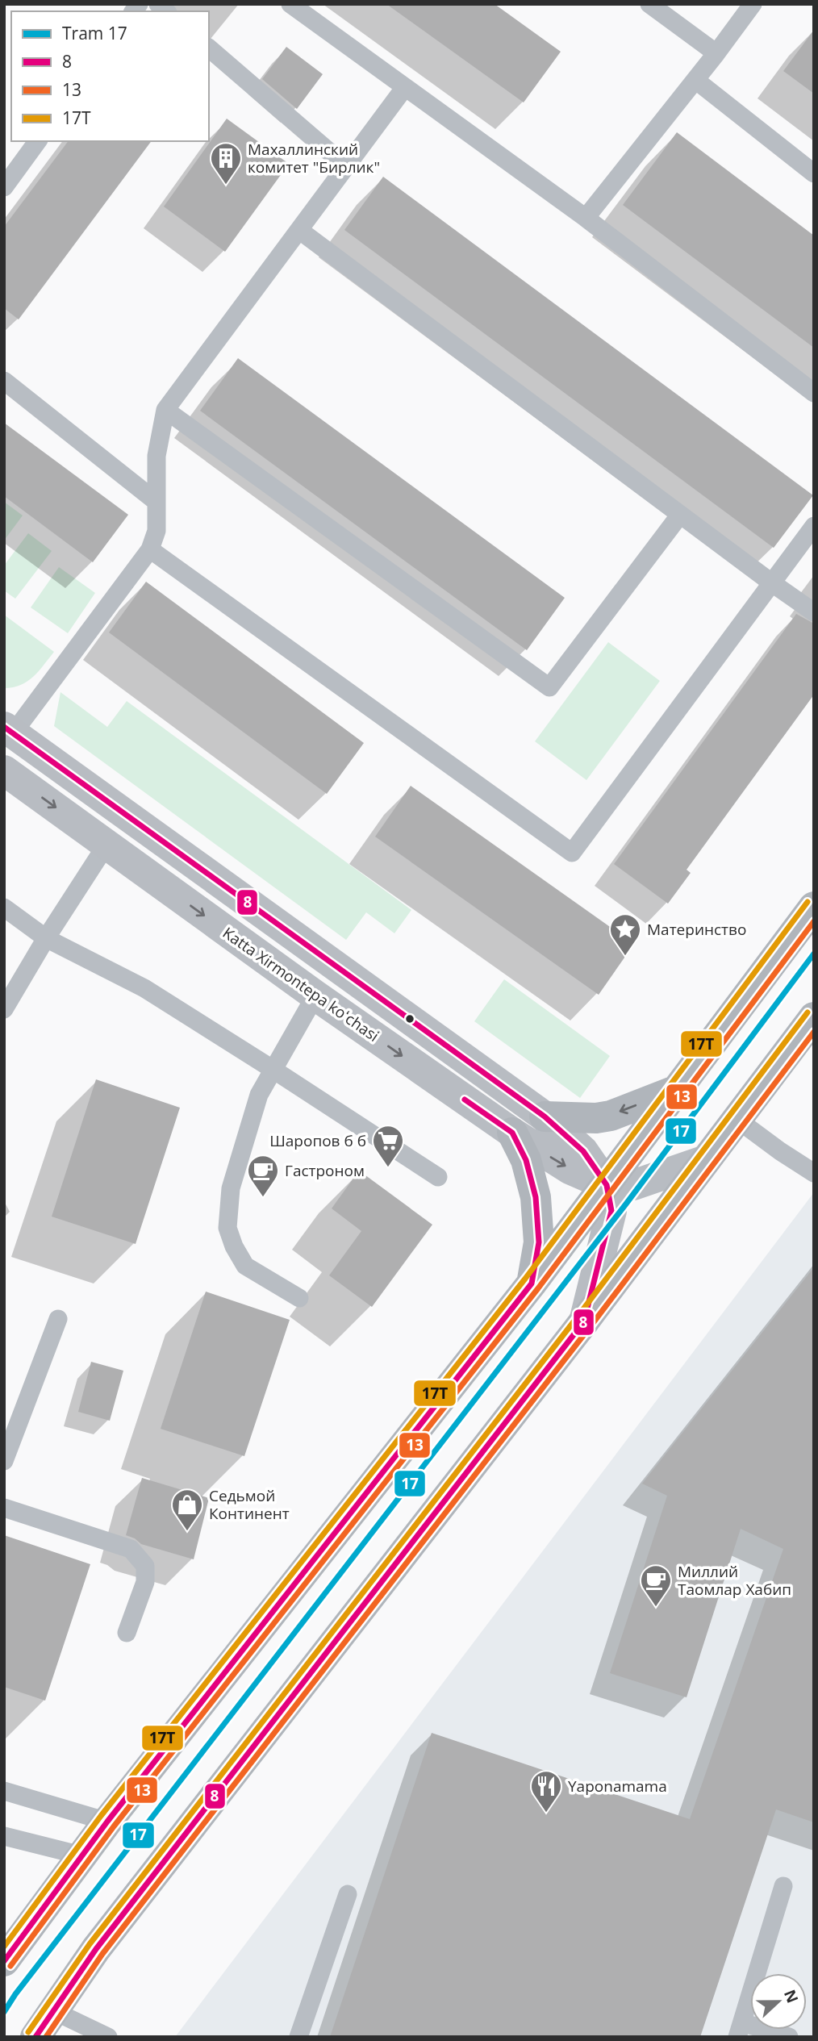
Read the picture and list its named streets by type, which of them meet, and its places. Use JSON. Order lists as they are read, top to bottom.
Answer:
{
  "streets": {
    "main road": ["Katta Xirmontepa koʻchasi"]
  },
  "places": {
    "building": ["Махаллинский комитет \"Бирлик\""],
    "place": ["Материнство"],
    "supermarket": ["Шаропов б б"],
    "cafe": ["Гастроном", "Миллий Таомлар Хабип"],
    "shop": ["Седьмой Континент"],
    "restaurant": ["Yaponamama"]
  },
  "lines": [
    "transit line 8",
    "transit line 17T",
    "transit line 13",
    "tram line 17"
  ],
  "legend": [
    "Tram 17",
    "8",
    "13",
    "17T"
  ],
  "north": "right"
}
